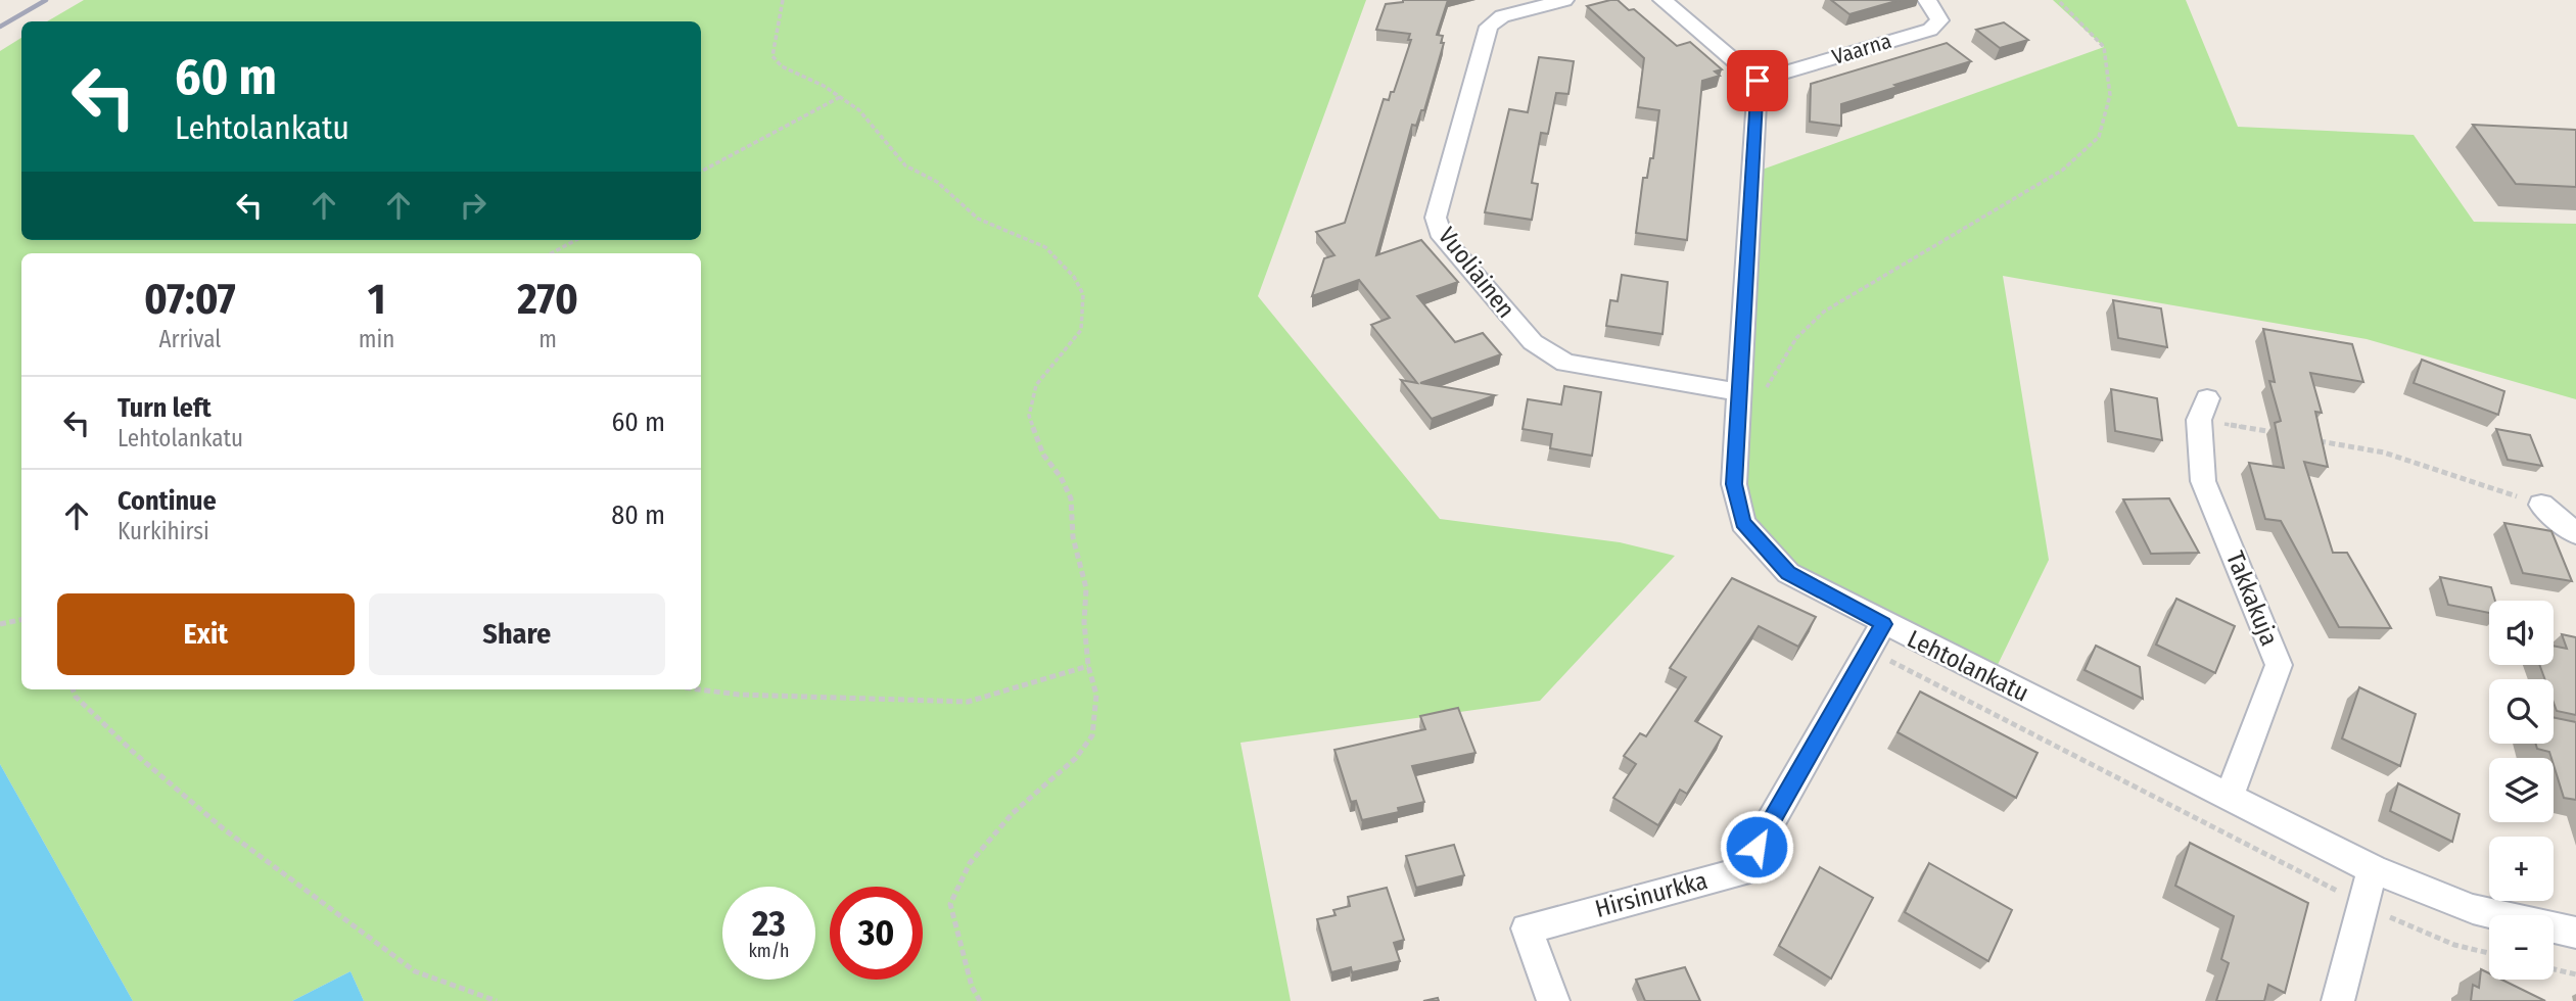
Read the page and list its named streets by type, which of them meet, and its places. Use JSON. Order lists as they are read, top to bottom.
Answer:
{
  "streets": {
    "street": [
      "Vaarna",
      "Vuoliainen",
      "Takkakuja",
      "Lehtolankatu",
      "Hirsinurkka"
    ]
  },
  "crossings": [
    ["Vaarna", "Lehtolankatu"],
    ["Vuoliainen", "Lehtolankatu"],
    ["Takkakuja", "Lehtolankatu"],
    ["Lehtolankatu", "Hirsinurkka"]
  ],
  "page": {
    "turn": ["60 m", "Lehtolankatu"],
    "eta": [
      "07:07",
      "Arrival",
      "1",
      "min",
      "270",
      "m"
    ],
    "list": [
      {
        "name": "Turn left",
        "note": "Lehtolankatu",
        "value": "60 m"
      },
      {
        "name": "Continue",
        "note": "Kurkihirsi",
        "value": "80 m"
      }
    ],
    "buttons": ["Exit", "Share"],
    "map_buttons": ["+", "−"],
    "speed": "23 km/h",
    "limit": "30"
  }
}
